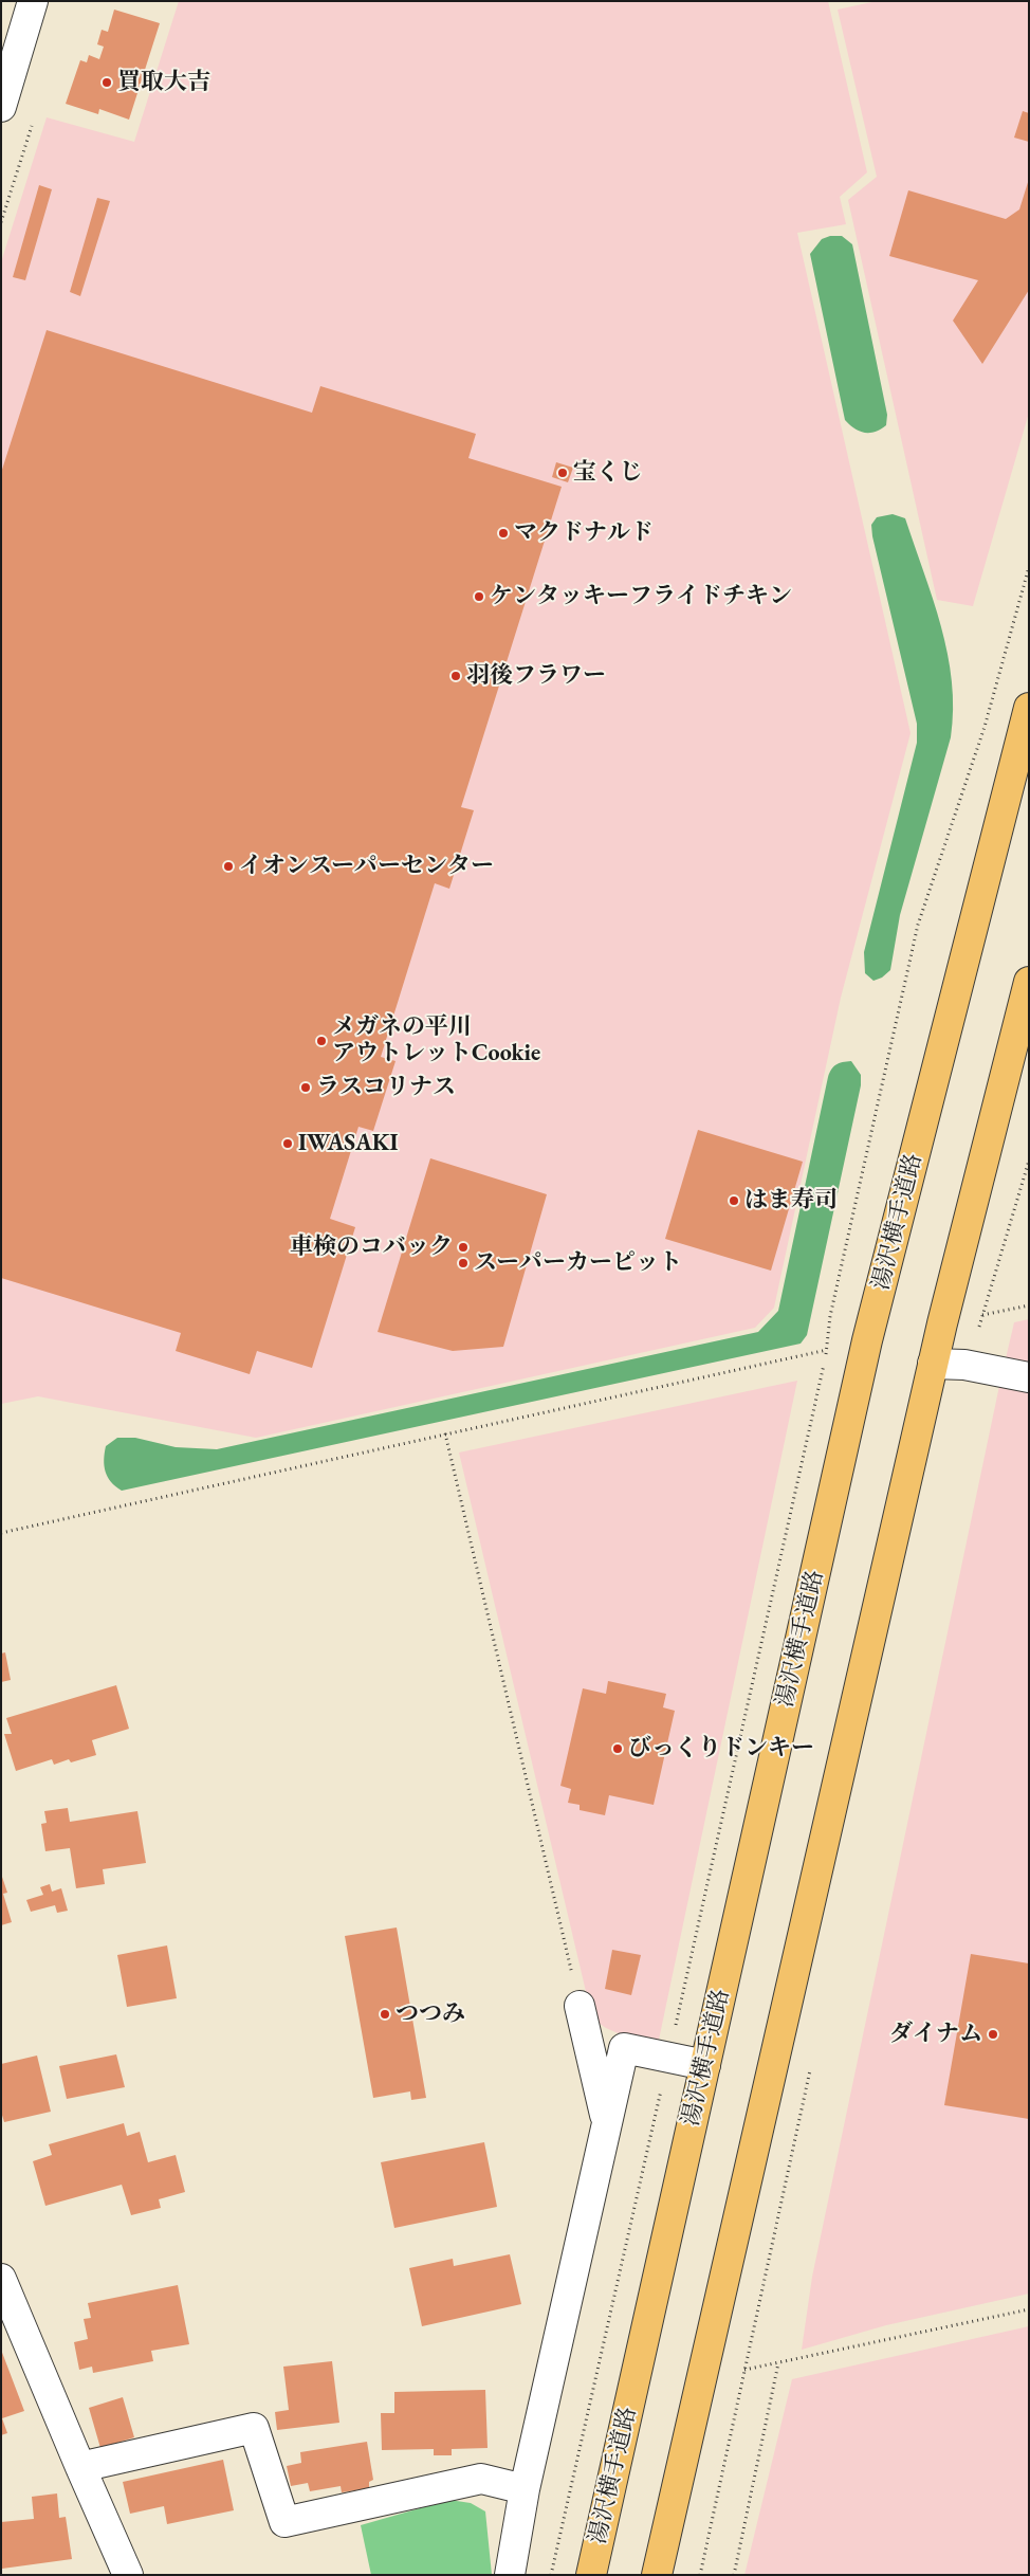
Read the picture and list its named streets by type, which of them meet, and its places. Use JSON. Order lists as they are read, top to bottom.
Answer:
{
  "streets": {
    "highway": ["湯沢横手道路"]
  },
  "places": [
    "買取大吉",
    "宝くじ",
    "マクドナルド",
    "ケンタッキーフライドチキン",
    "羽後フラワー",
    "イオンスーパーセンター",
    "メガネの平川 アウトレットCookie",
    "ラスコリナス",
    "IWASAKI",
    "はま寿司",
    "車検のコバック",
    "スーパーカーピット",
    "びっくりドンキー",
    "つつみ",
    "ダイナム"
  ]
}
